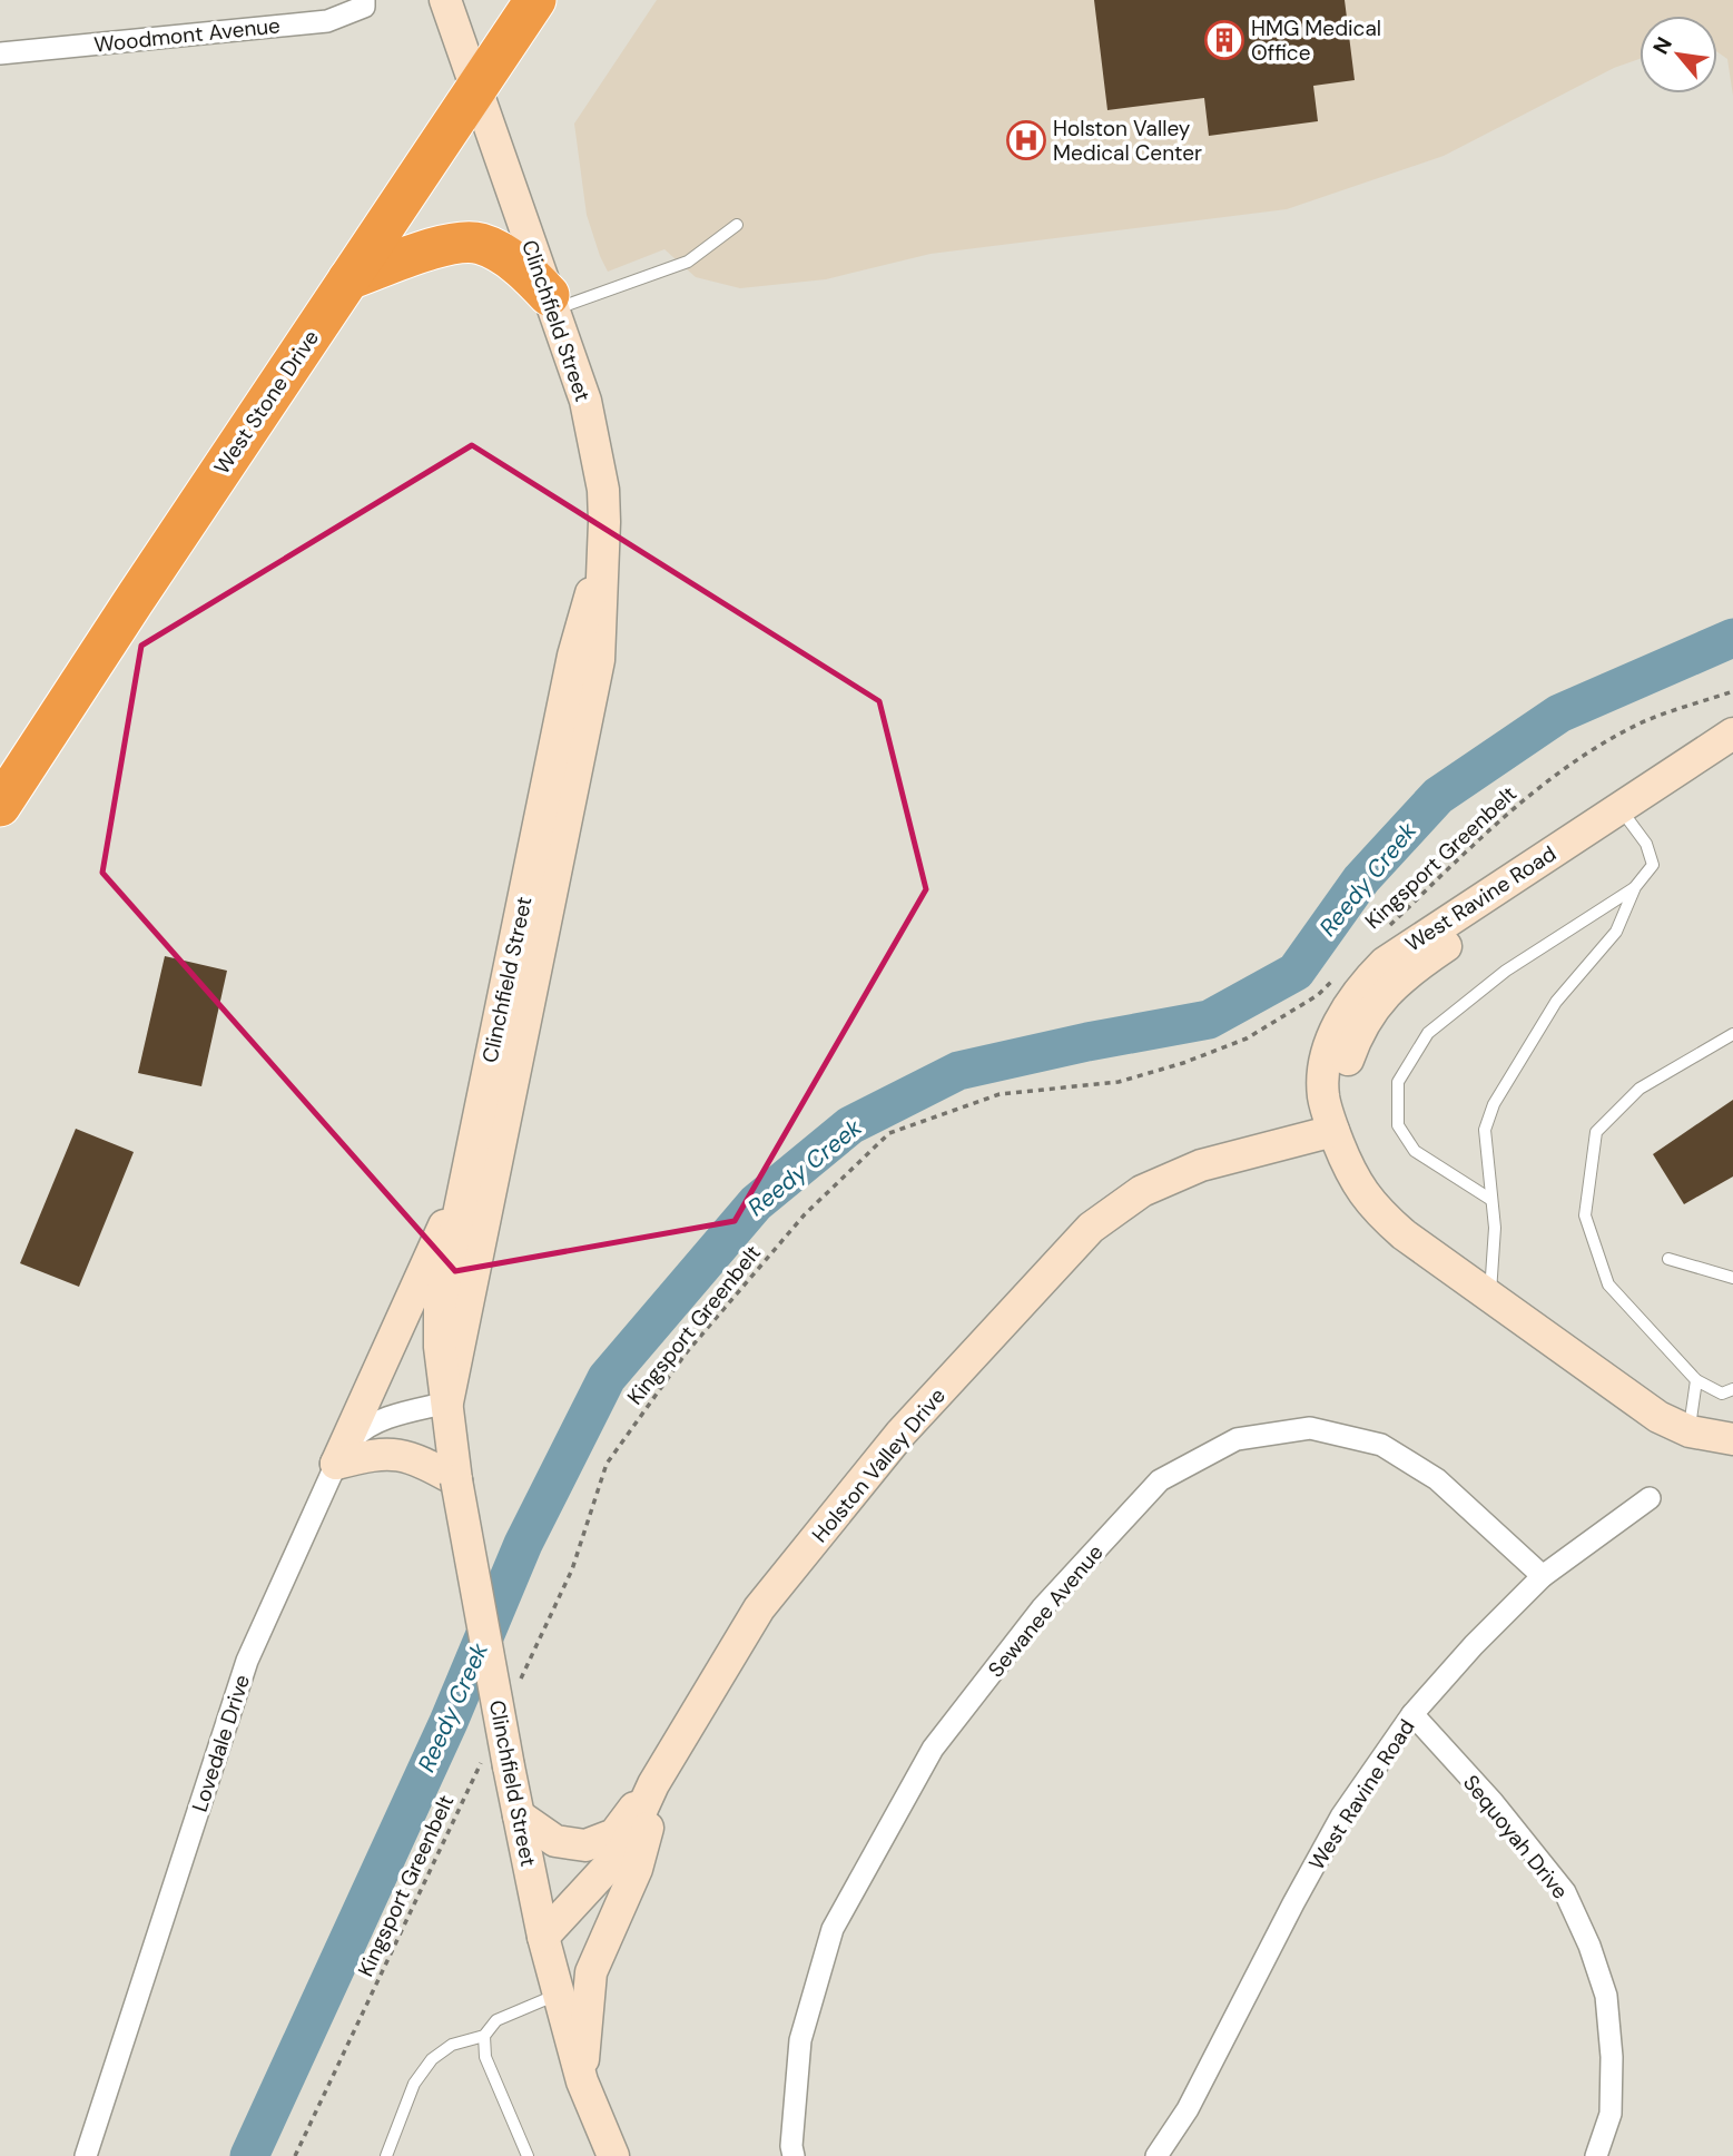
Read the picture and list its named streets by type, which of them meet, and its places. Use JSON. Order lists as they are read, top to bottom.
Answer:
{
  "streets": {
    "highway": ["West Stone Drive"],
    "main road": ["Clinchfield Street", "West Ravine Road", "Holston Valley Drive"],
    "street": [
      "Woodmont Avenue",
      "Sewanee Avenue",
      "Lovedale Drive",
      "Sequoyah Drive"
    ],
    "path": ["Kingsport Greenbelt"]
  },
  "crossings": [
    ["Clinchfield Street", "West Stone Drive"],
    ["Clinchfield Street", "Kingsport Greenbelt"],
    ["Clinchfield Street", "Holston Valley Drive"],
    ["Clinchfield Street", "Lovedale Drive"],
    ["West Ravine Road", "Holston Valley Drive"],
    ["West Ravine Road", "Sewanee Avenue"],
    ["West Ravine Road", "Sequoyah Drive"]
  ],
  "water": ["Reedy Creek"],
  "places": {
    "building": ["HMG Medical Office"],
    "hospital": ["Holston Valley Medical Center"]
  },
  "north": "top left"
}
